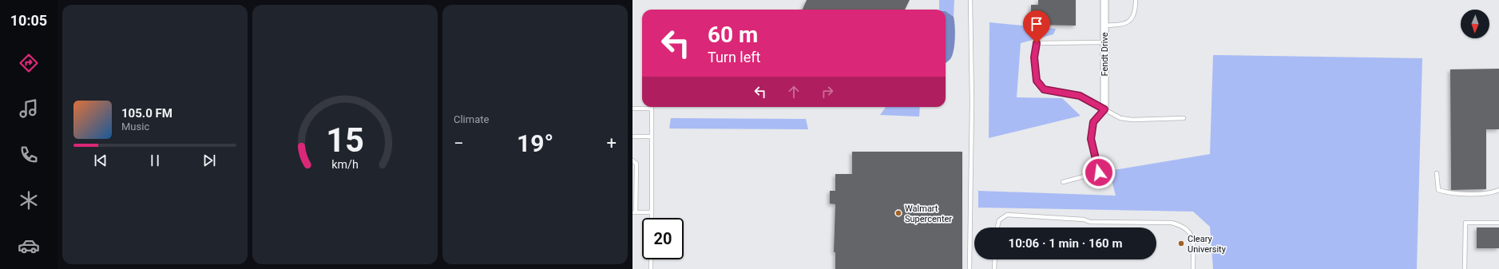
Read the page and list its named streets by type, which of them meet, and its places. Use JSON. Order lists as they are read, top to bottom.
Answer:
{
  "streets": {
    "street": ["Fendt Drive"]
  },
  "places": ["Walmart Supercenter", "Cleary University"],
  "north": "bottom",
  "page": {
    "tabs": "10:05",
    "tile": "Climate",
    "turn": ["60 m", "Turn left"],
    "song": ["105.0 FM", "Music"],
    "heat": ["−", "19°", "+"],
    "limit": "20",
    "trip": "10:06 · 1 min · 160 m",
    "gauge": ["15", "km/h"]
  }
}
